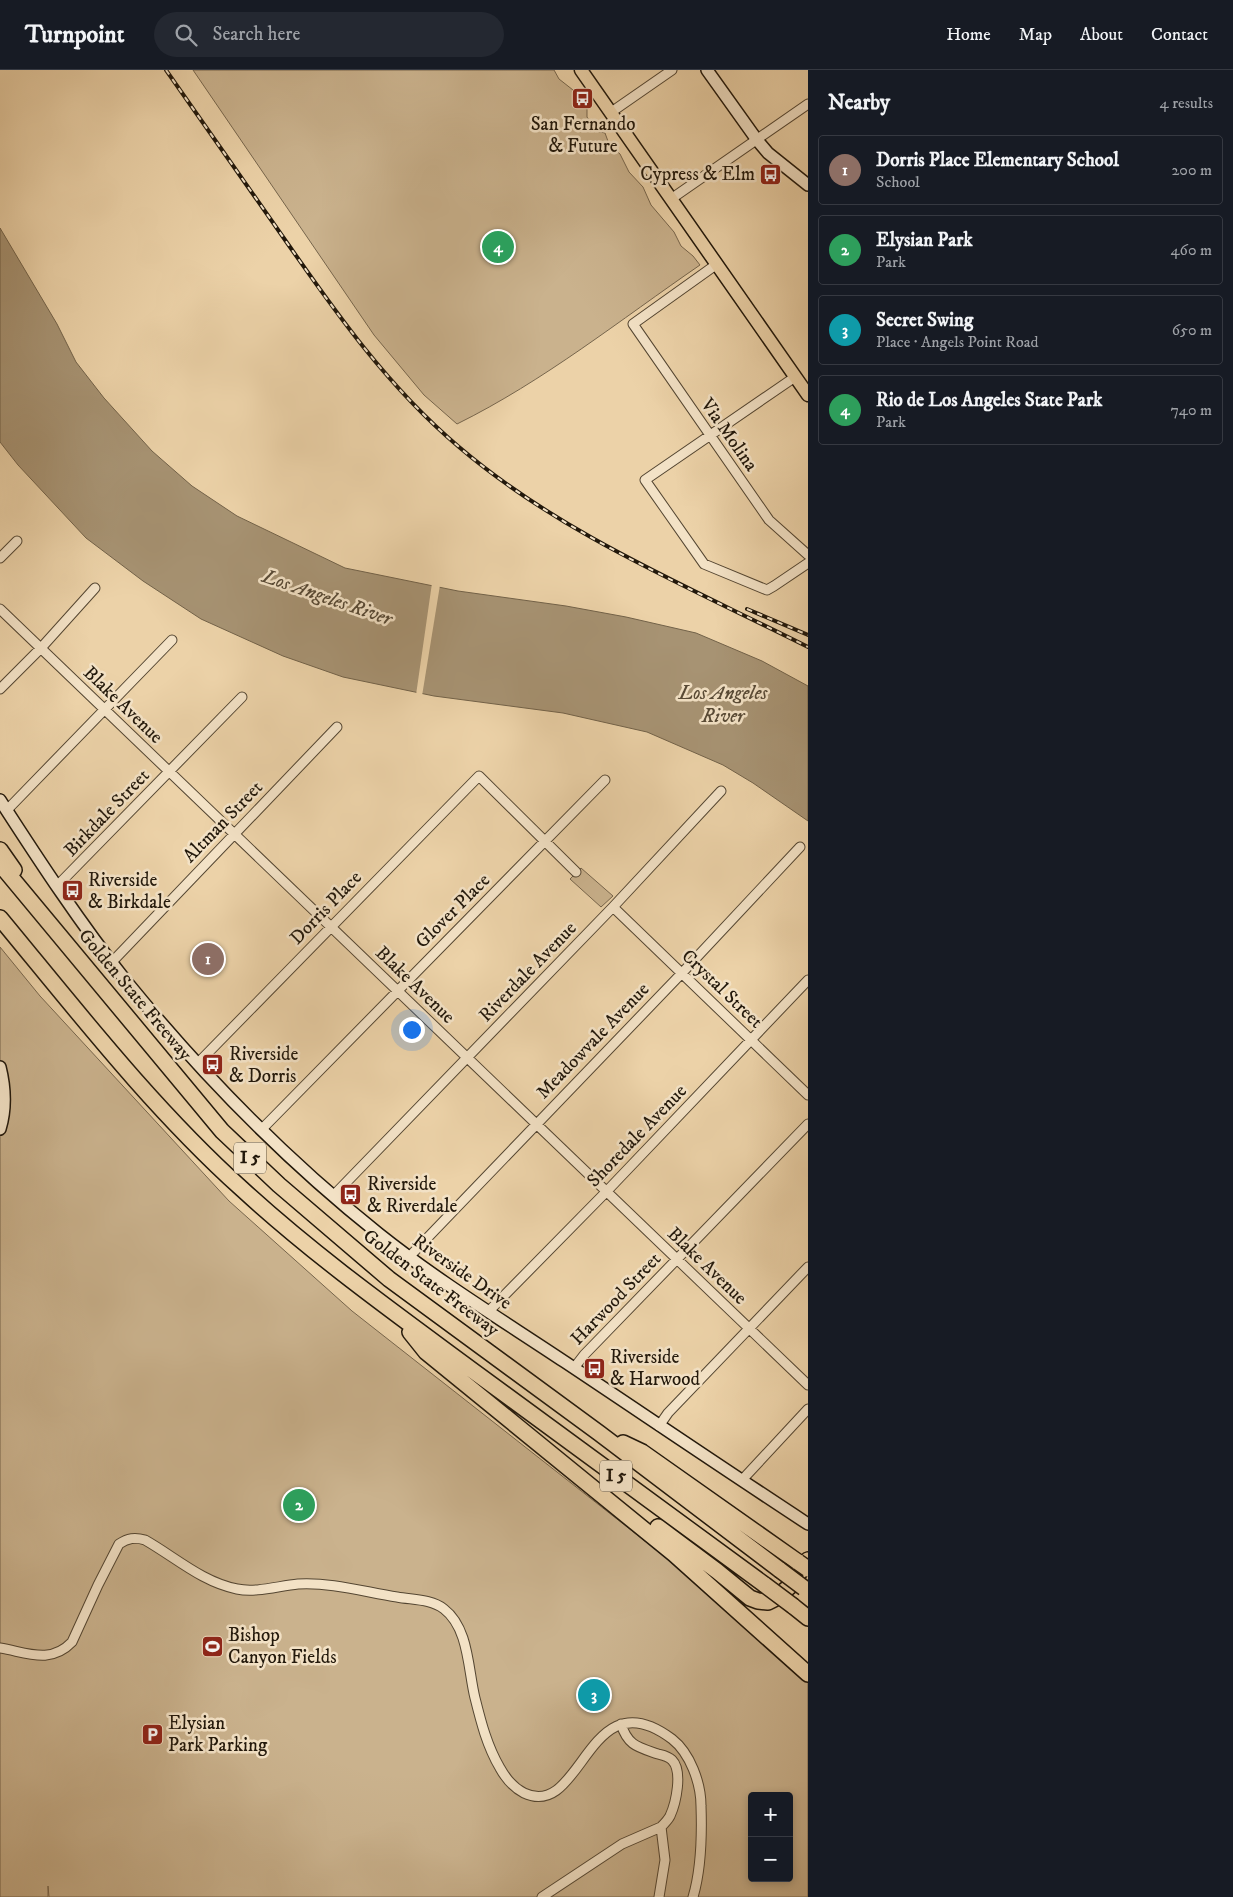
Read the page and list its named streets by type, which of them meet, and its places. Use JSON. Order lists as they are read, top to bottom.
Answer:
{
  "streets": {
    "highway": ["Golden State Freeway", "I 5"],
    "main road": ["Riverside Drive"],
    "street": [
      "Via Molina",
      "Blake Avenue",
      "Birkdale Street",
      "Altman Street",
      "Dorris Place",
      "Glover Place",
      "Riverdale Avenue",
      "Crystal Street",
      "Meadowvale Avenue",
      "Shoredale Avenue",
      "Harwood Street"
    ]
  },
  "crossings": [
    ["Blake Avenue", "Birkdale Street"],
    ["Blake Avenue", "Altman Street"],
    ["Blake Avenue", "Dorris Place"],
    ["Blake Avenue", "Glover Place"],
    ["Blake Avenue", "Riverdale Avenue"],
    ["Blake Avenue", "Meadowvale Avenue"],
    ["Blake Avenue", "Shoredale Avenue"],
    ["Blake Avenue", "Harwood Street"],
    ["Birkdale Street", "Riverside Drive"],
    ["Altman Street", "Riverside Drive"],
    ["Dorris Place", "Glover Place"],
    ["Dorris Place", "Riverside Drive"],
    ["Glover Place", "Riverside Drive"],
    ["Riverdale Avenue", "Crystal Street"],
    ["Riverdale Avenue", "Riverside Drive"],
    ["Crystal Street", "Meadowvale Avenue"],
    ["Crystal Street", "Shoredale Avenue"],
    ["Meadowvale Avenue", "Riverside Drive"],
    ["Shoredale Avenue", "Riverside Drive"],
    ["Riverside Drive", "Harwood Street"]
  ],
  "water": ["Los Angeles River"],
  "places": {
    "bus stop": [
      "San Fernando & Future",
      "Cypress & Elm",
      "Riverside & Birkdale",
      "Riverside & Dorris",
      "Riverside & Riverdale",
      "Riverside & Harwood"
    ],
    "sports": ["Bishop Canyon Fields"],
    "parking": ["Elysian Park Parking"]
  },
  "page": {
    "header": "Turnpoint",
    "search": "Search here",
    "nav": [
      "Home",
      "Map",
      "About",
      "Contact"
    ],
    "heading": ["Nearby", "4 results"],
    "list": [
      {
        "mark": "1",
        "name": "Dorris Place Elementary School",
        "note": "School",
        "value": "200 m"
      },
      {
        "mark": "2",
        "name": "Elysian Park",
        "note": "Park",
        "value": "460 m"
      },
      {
        "mark": "3",
        "name": "Secret Swing",
        "note": "Place · Angels Point Road",
        "value": "650 m"
      },
      {
        "mark": "4",
        "name": "Rio de Los Angeles State Park",
        "note": "Park",
        "value": "740 m"
      }
    ],
    "pins": [
      "4",
      "1",
      "2",
      "3"
    ],
    "map_buttons": ["+", "−"]
  }
}
